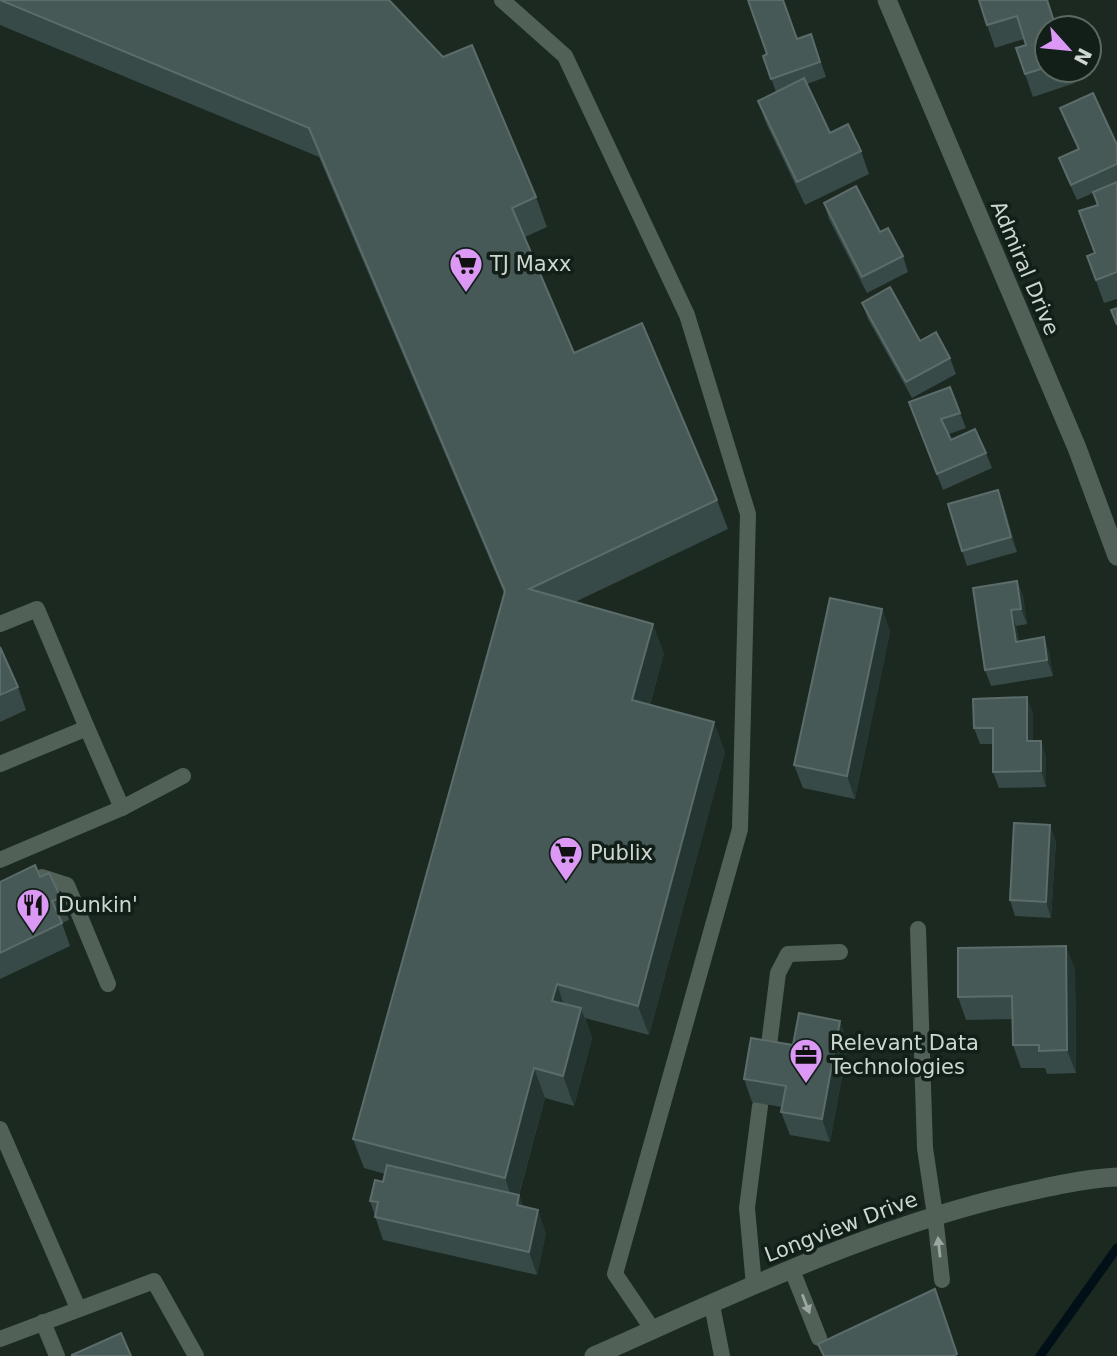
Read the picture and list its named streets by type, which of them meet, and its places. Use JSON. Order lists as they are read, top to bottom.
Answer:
{
  "streets": {
    "street": ["Admiral Drive", "Longview Drive"]
  },
  "places": {
    "supermarket": ["TJ Maxx", "Publix"],
    "restaurant": ["Dunkin'"],
    "office": ["Relevant Data Technologies"]
  },
  "north": "bottom right"
}
